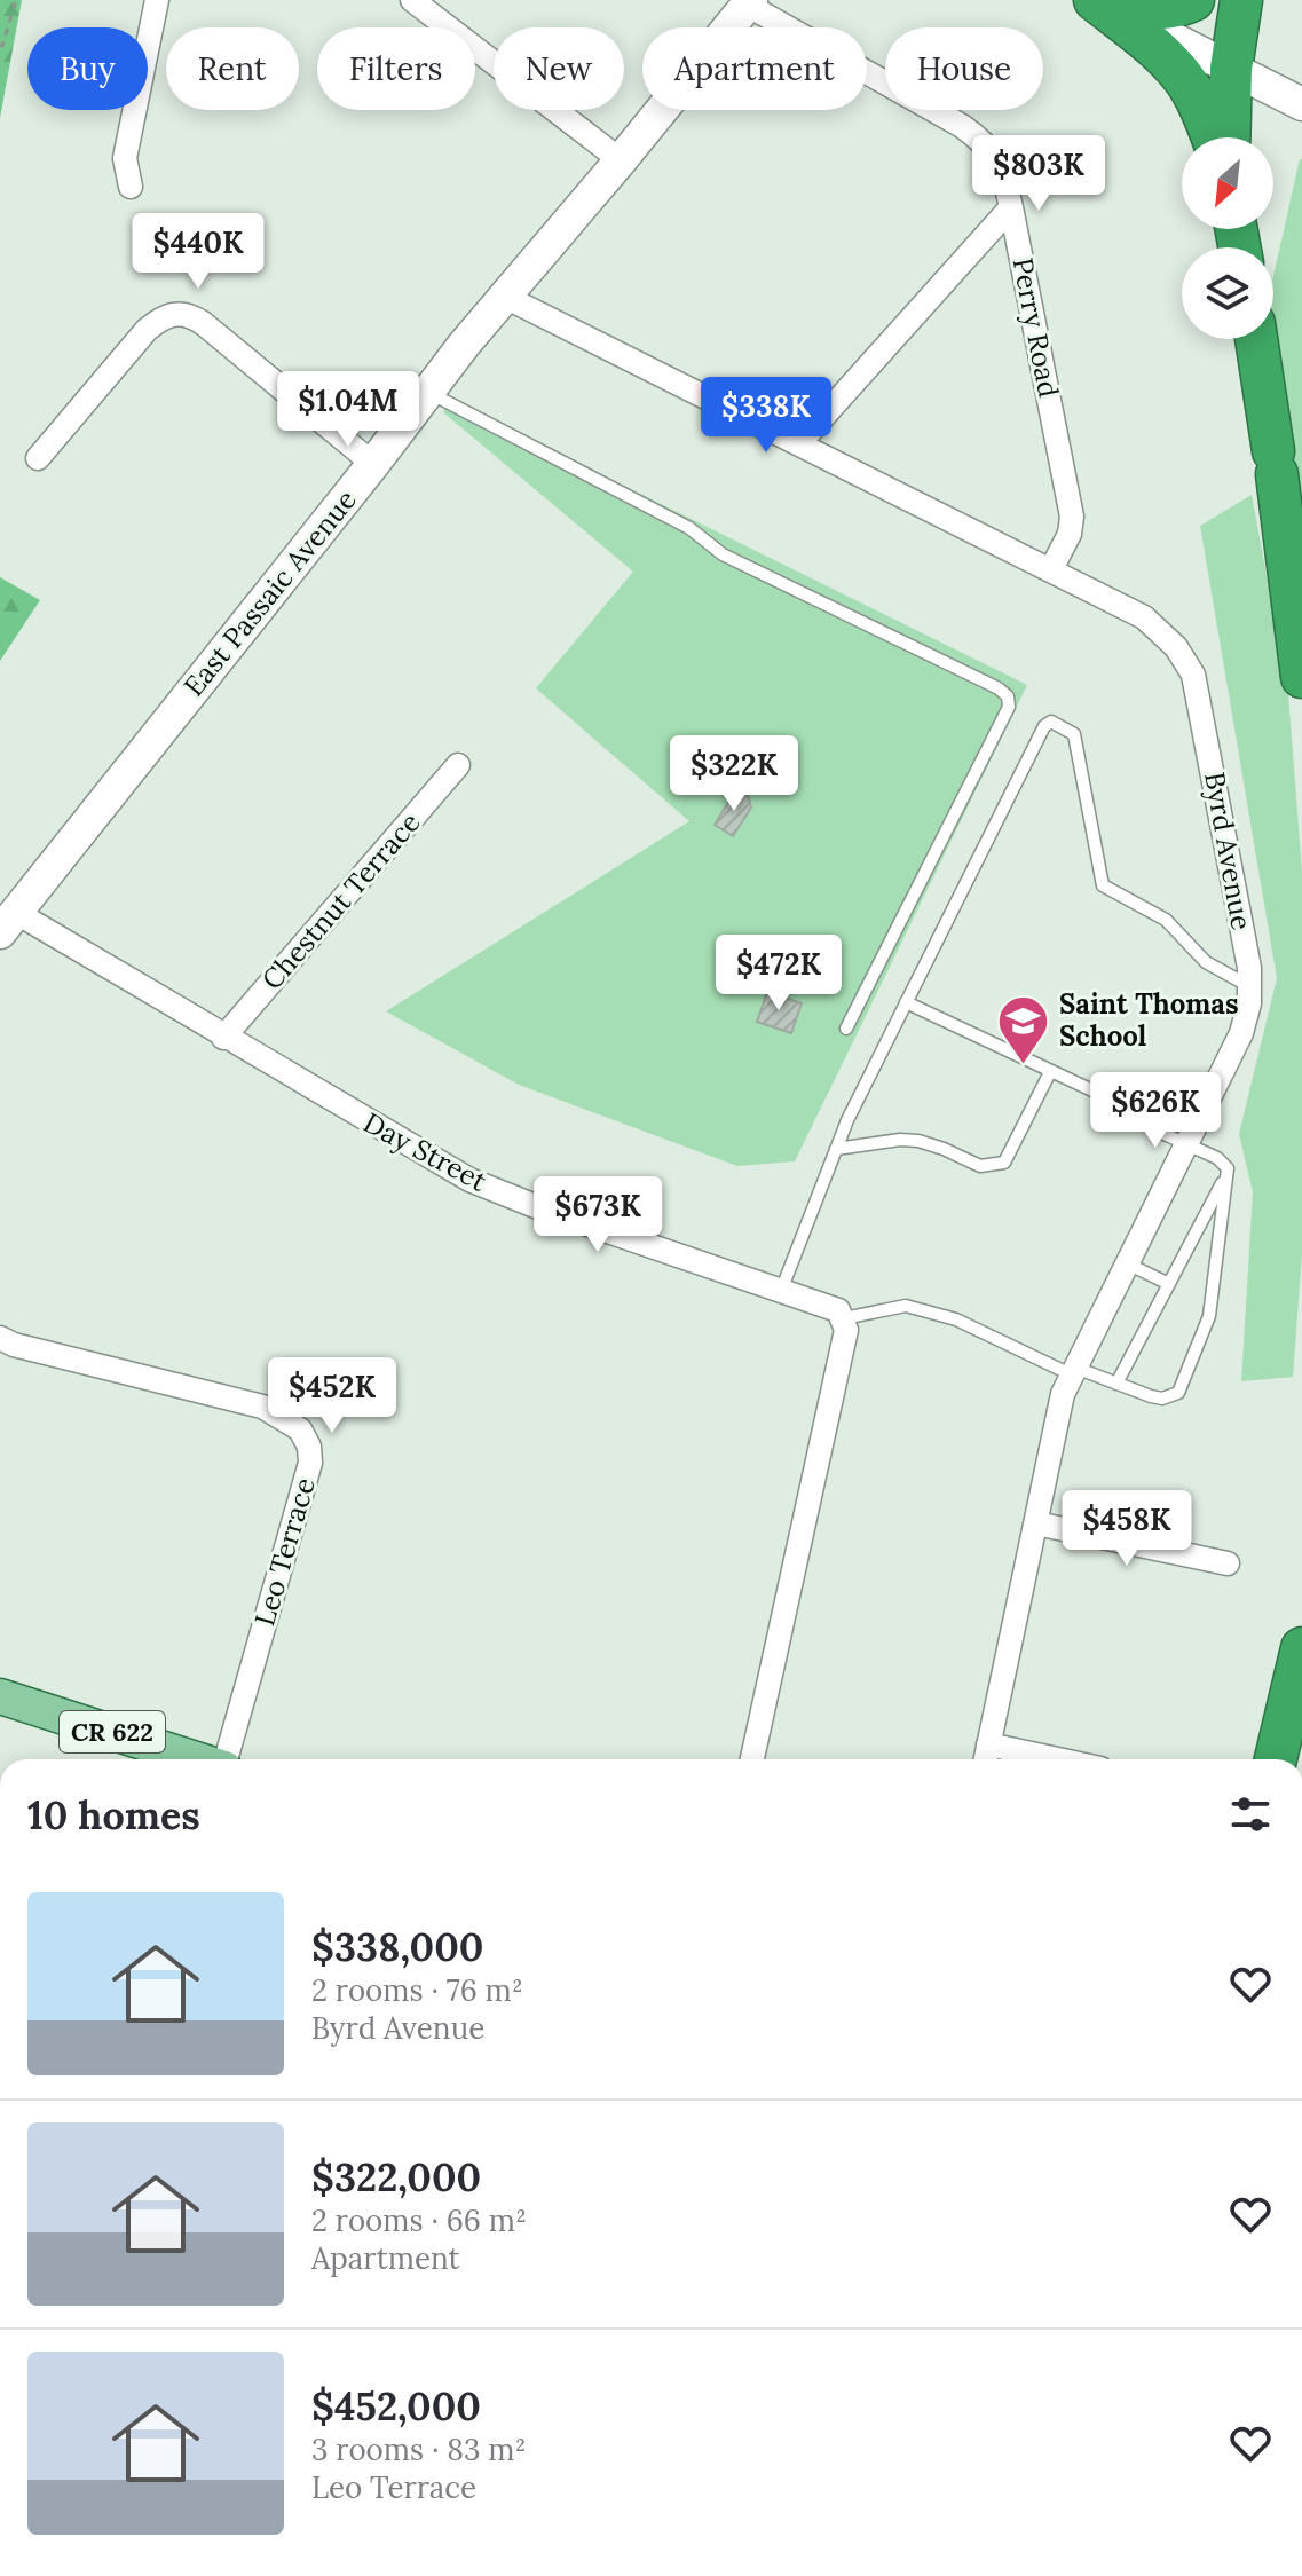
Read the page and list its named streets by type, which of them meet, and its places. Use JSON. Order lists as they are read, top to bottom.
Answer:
{
  "streets": {
    "main road": ["East Passaic Avenue", "CR 622"],
    "street": [
      "Perry Road",
      "Byrd Avenue",
      "Chestnut Terrace",
      "Day Street",
      "Leo Terrace"
    ]
  },
  "crossings": [
    ["Perry Road", "East Passaic Avenue"],
    ["Perry Road", "Byrd Avenue"],
    ["East Passaic Avenue", "Byrd Avenue"],
    ["East Passaic Avenue", "Day Street"],
    ["Chestnut Terrace", "Day Street"]
  ],
  "places": {
    "school or university": ["Saint Thomas School"]
  },
  "north": "bottom left",
  "page": {
    "chip": [
      "Buy",
      "Rent",
      "Filters",
      "New",
      "Apartment",
      "House"
    ],
    "price": [
      "$803K",
      "$440K",
      "$1.04M",
      "$338K",
      "$322K",
      "$472K",
      "$626K",
      "$673K",
      "$452K",
      "$458K"
    ],
    "heading": "10 homes",
    "list": [
      {
        "name": "$338,000",
        "note": "2 rooms · 76 m² · Byrd Avenue"
      },
      {
        "name": "$322,000",
        "note": "2 rooms · 66 m² · Apartment"
      },
      {
        "name": "$452,000",
        "note": "3 rooms · 83 m² · Leo Terrace"
      }
    ]
  }
}
